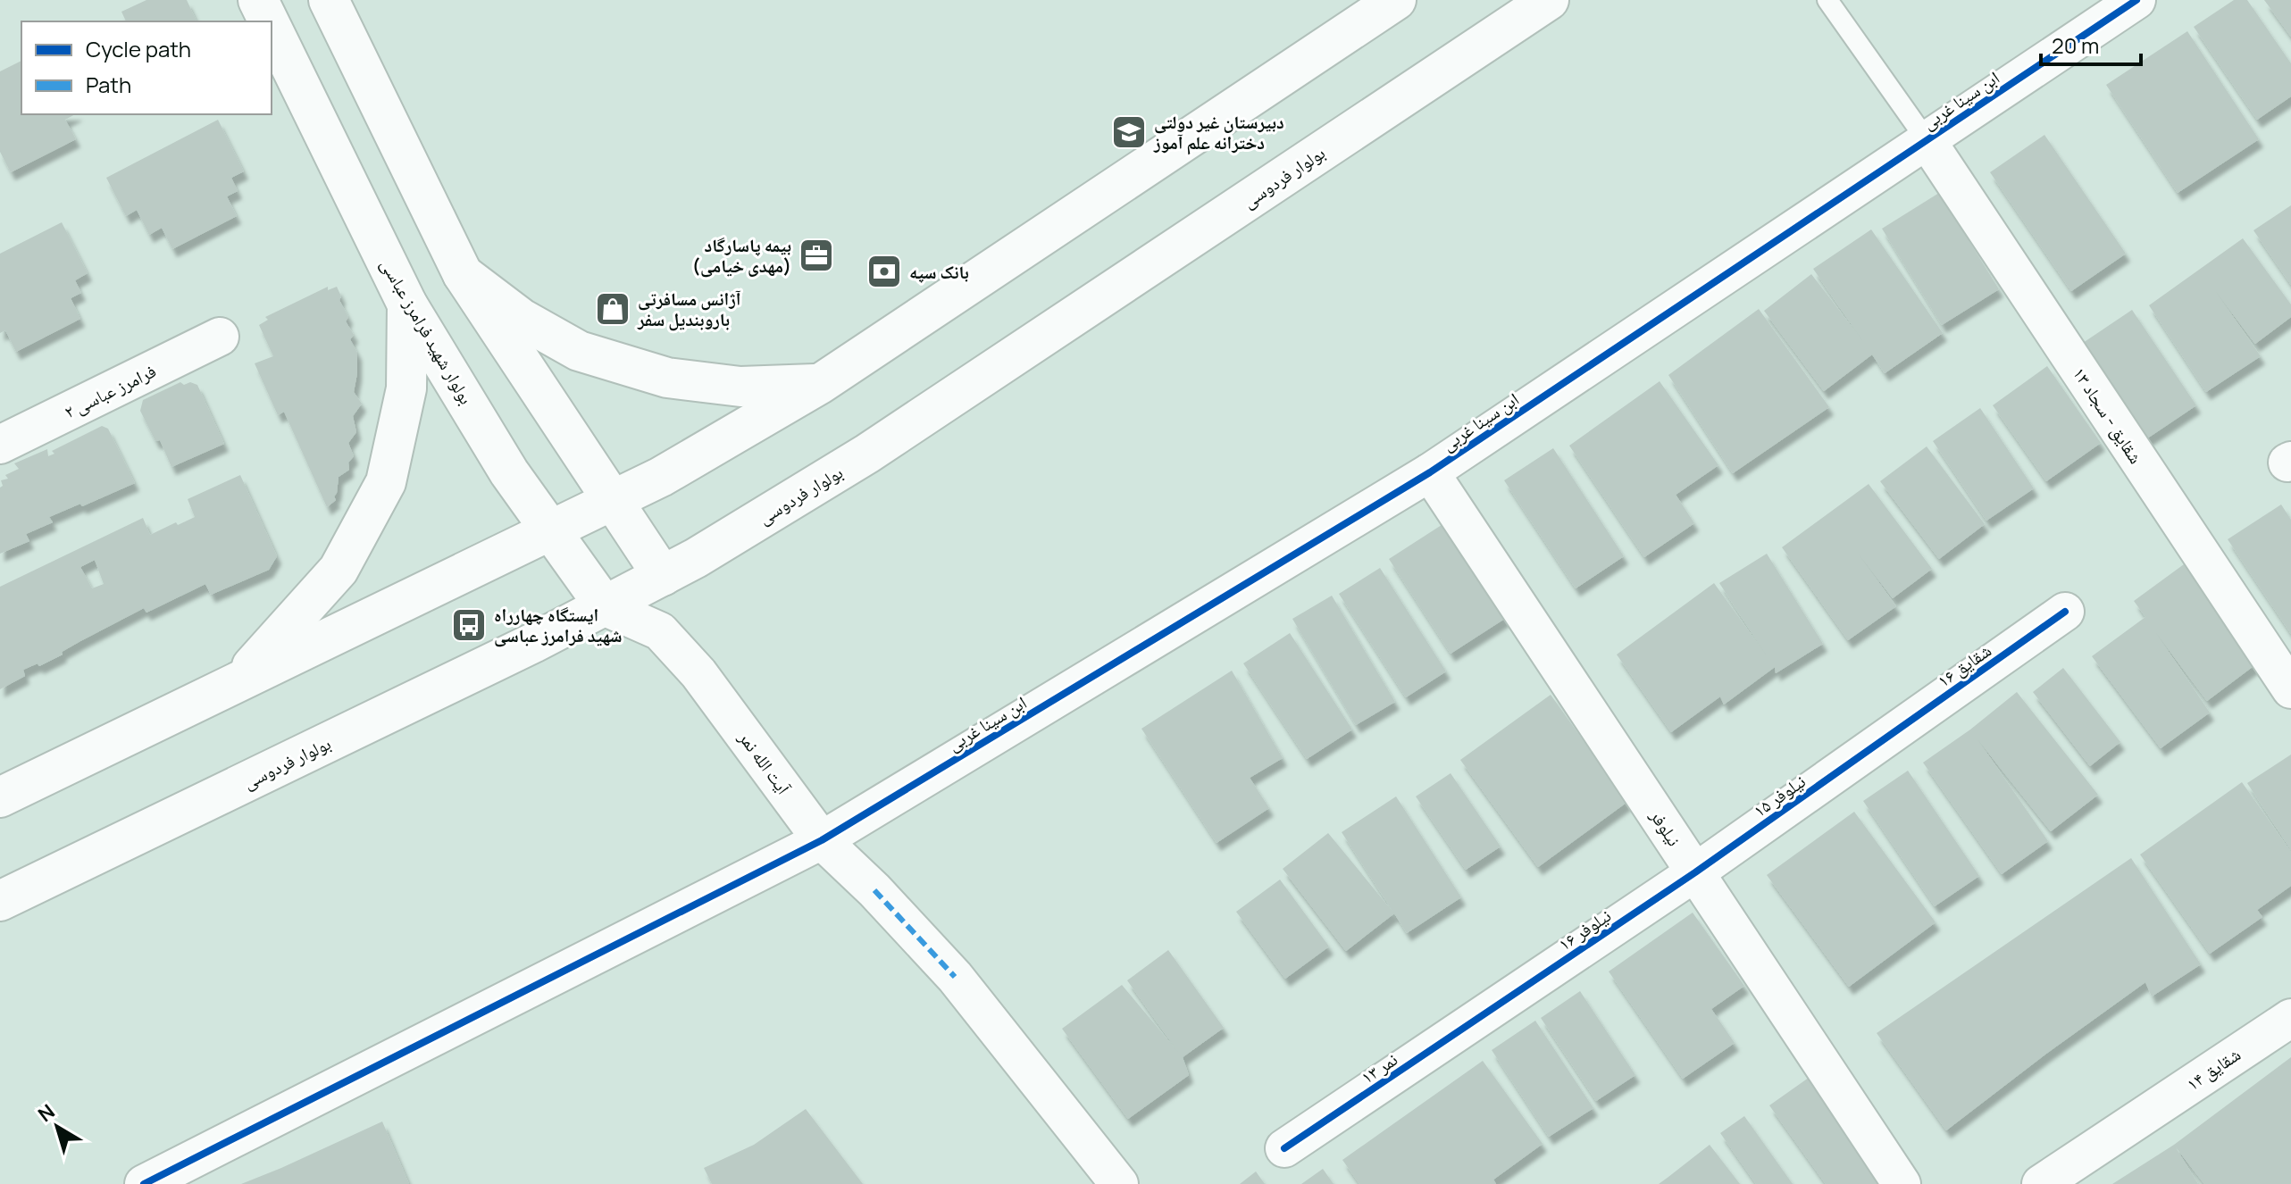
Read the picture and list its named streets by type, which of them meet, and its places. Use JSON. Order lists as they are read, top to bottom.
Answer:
{
  "streets": {
    "main road": ["بولوار فردوسی", "بولوار شهید فرامرز عباسی"],
    "street": [
      "ابن سینا غربی",
      "فرامرز عباسی ۲",
      "شقایق - سجاد ۱۳",
      "شقایق ۱۶",
      "آیت الله نمر",
      "نیلوفر ۱۵",
      "نیلوفر",
      "نیلوفر ۱۶",
      "نمر ۱۳",
      "شقایق ۱۴"
    ]
  },
  "crossings": [
    ["ابن سینا غربی", "شقایق - سجاد ۱۳"],
    ["ابن سینا غربی", "آیت الله نمر"],
    ["ابن سینا غربی", "نیلوفر"],
    ["بولوار فردوسی", "بولوار شهید فرامرز عباسی"],
    ["بولوار فردوسی", "آیت الله نمر"],
    ["بولوار شهید فرامرز عباسی", "آیت الله نمر"],
    ["شقایق ۱۶", "نیلوفر ۱۵"],
    ["نیلوفر ۱۵", "نیلوفر"],
    ["نیلوفر ۱۵", "نیلوفر ۱۶"],
    ["نیلوفر", "نیلوفر ۱۶"],
    ["نیلوفر ۱۶", "نمر ۱۳"]
  ],
  "places": {
    "school or university": ["دبیرستان غیر دولتی دخترانه علم آموز"],
    "office": ["بیمه پاسارگاد (مهدی خیامی)"],
    "bank": ["بانک سپه"],
    "shop": ["آژانس مسافرتی باروبندیل سفر"],
    "bus stop": ["ایستگاه چهارراه شهید فرامرز عباسی"]
  },
  "legend": ["Cycle path", "Path"],
  "scale_bar": "20 m",
  "north": "top left"
}
